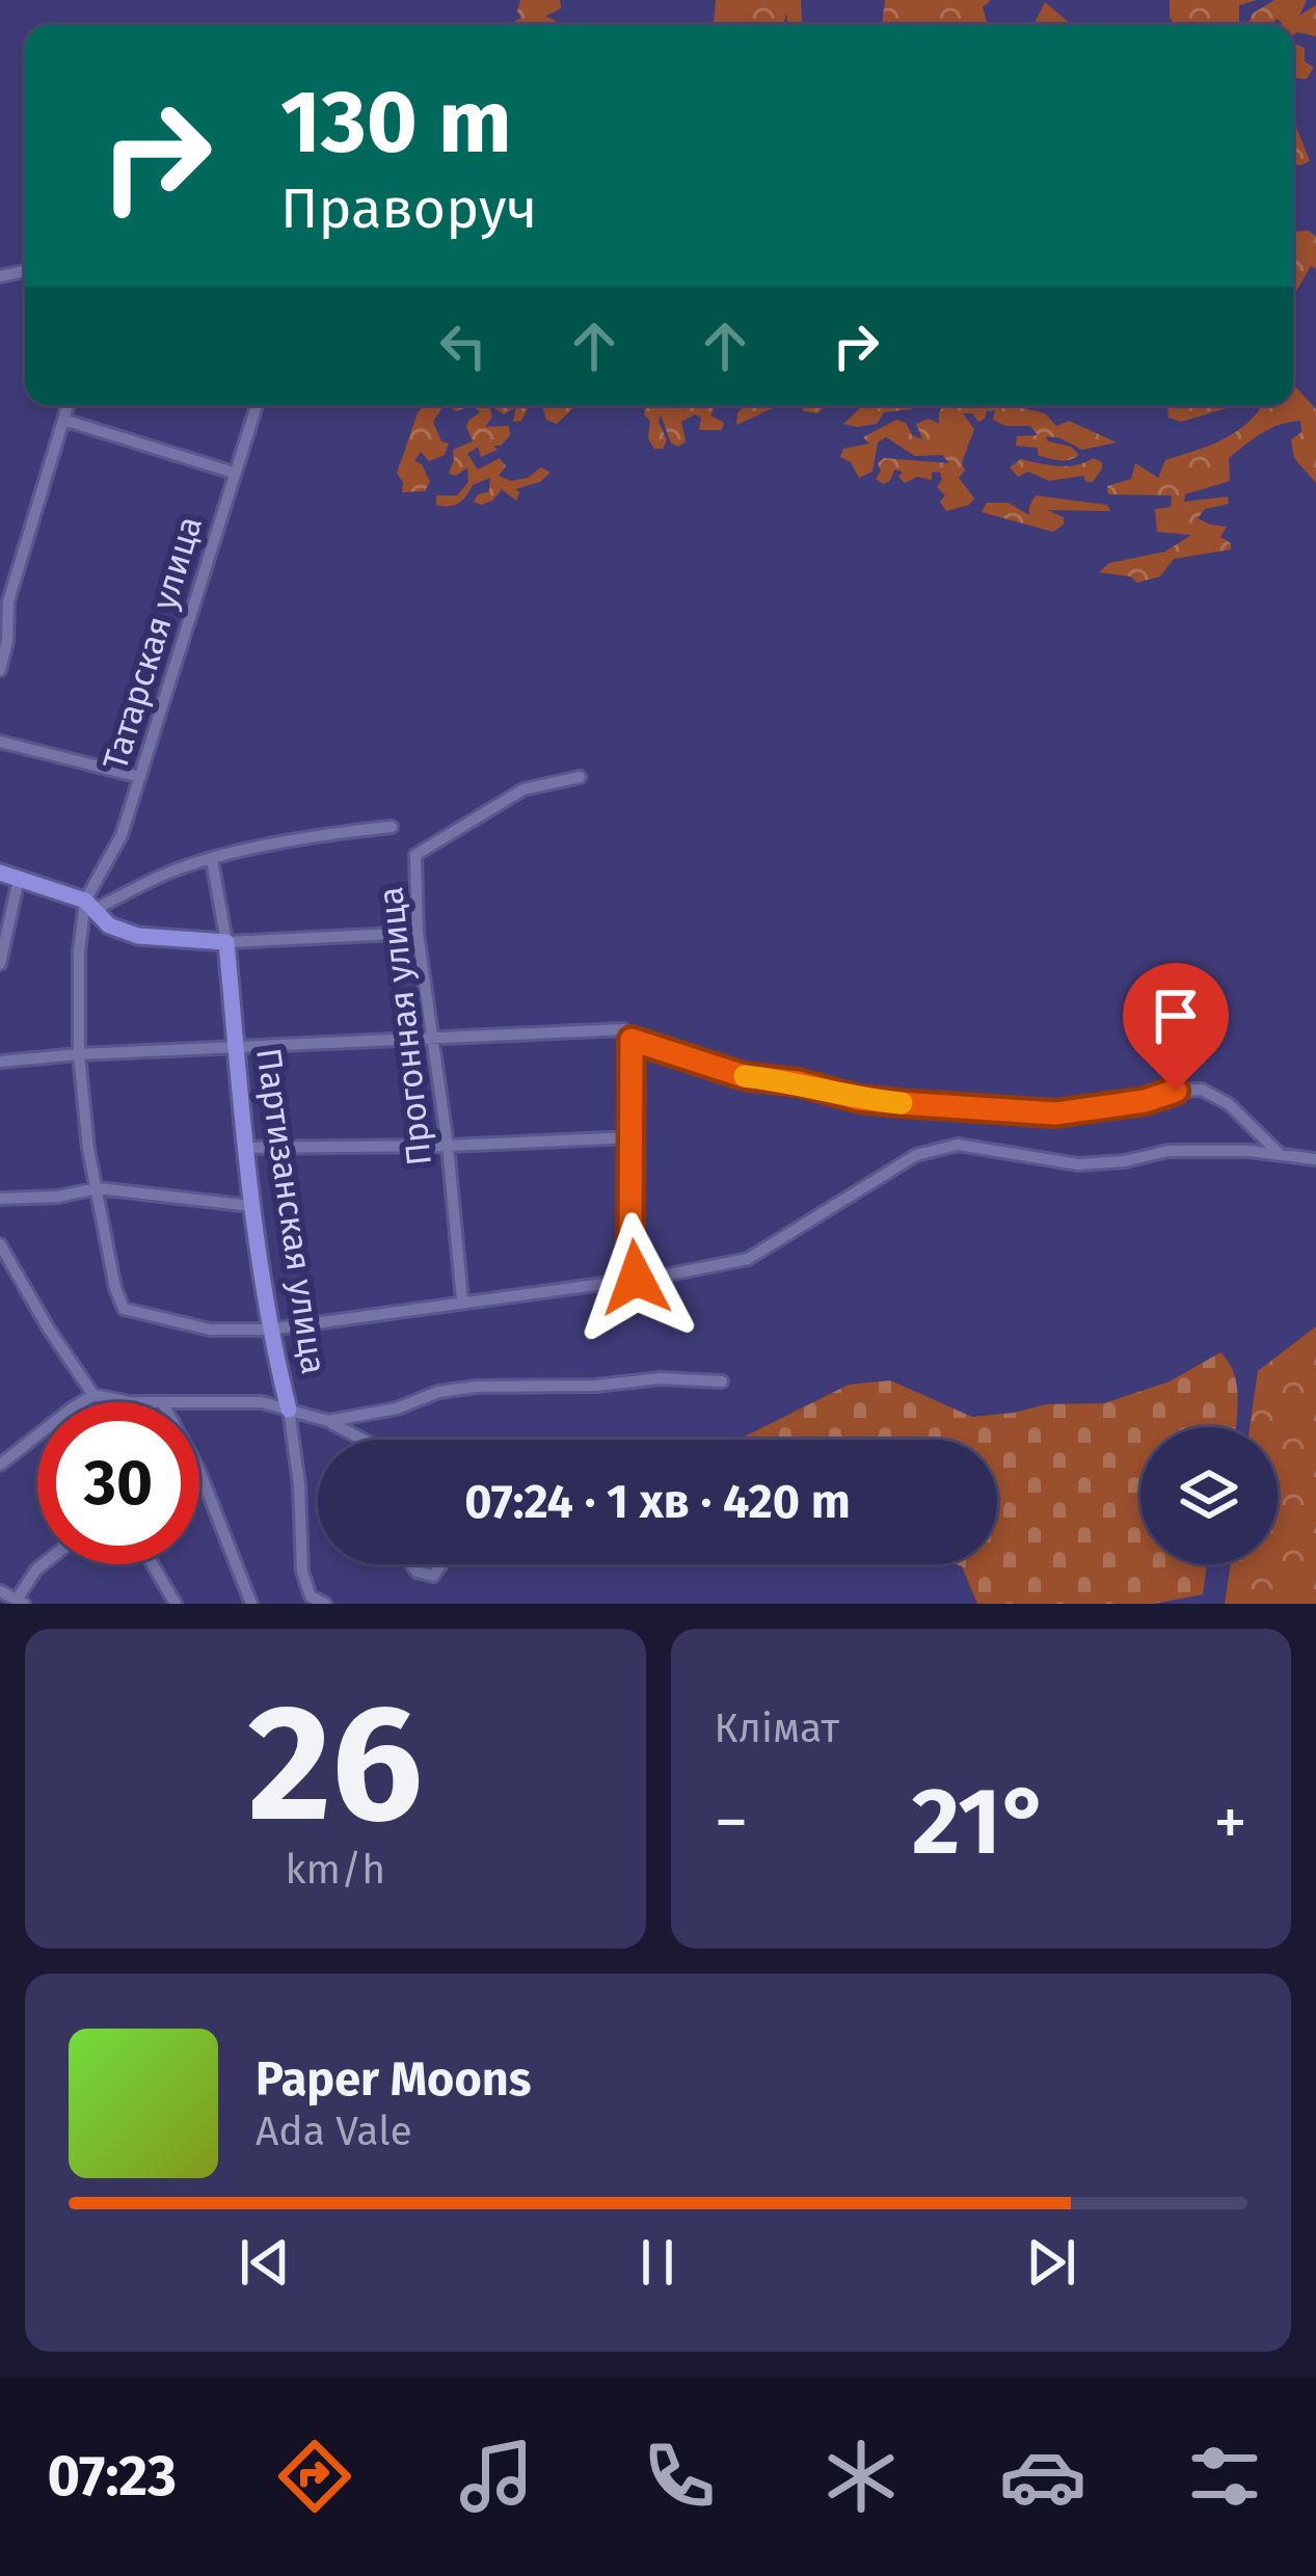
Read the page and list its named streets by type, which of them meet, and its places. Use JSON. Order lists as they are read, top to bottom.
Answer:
{
  "streets": {
    "street": ["Татарская улица", "Прогонная улица", "Партизанская улица"]
  },
  "page": {
    "turn": ["130 m", "Праворуч"],
    "limit": "30",
    "trip": "07:24 · 1 хв · 420 m",
    "tile": [
      ["26", "km/h"],
      "Клімат"
    ],
    "heat": ["−", "21°", "+"],
    "song": ["Paper Moons", "Ada Vale"],
    "tabs": "07:23"
  }
}
